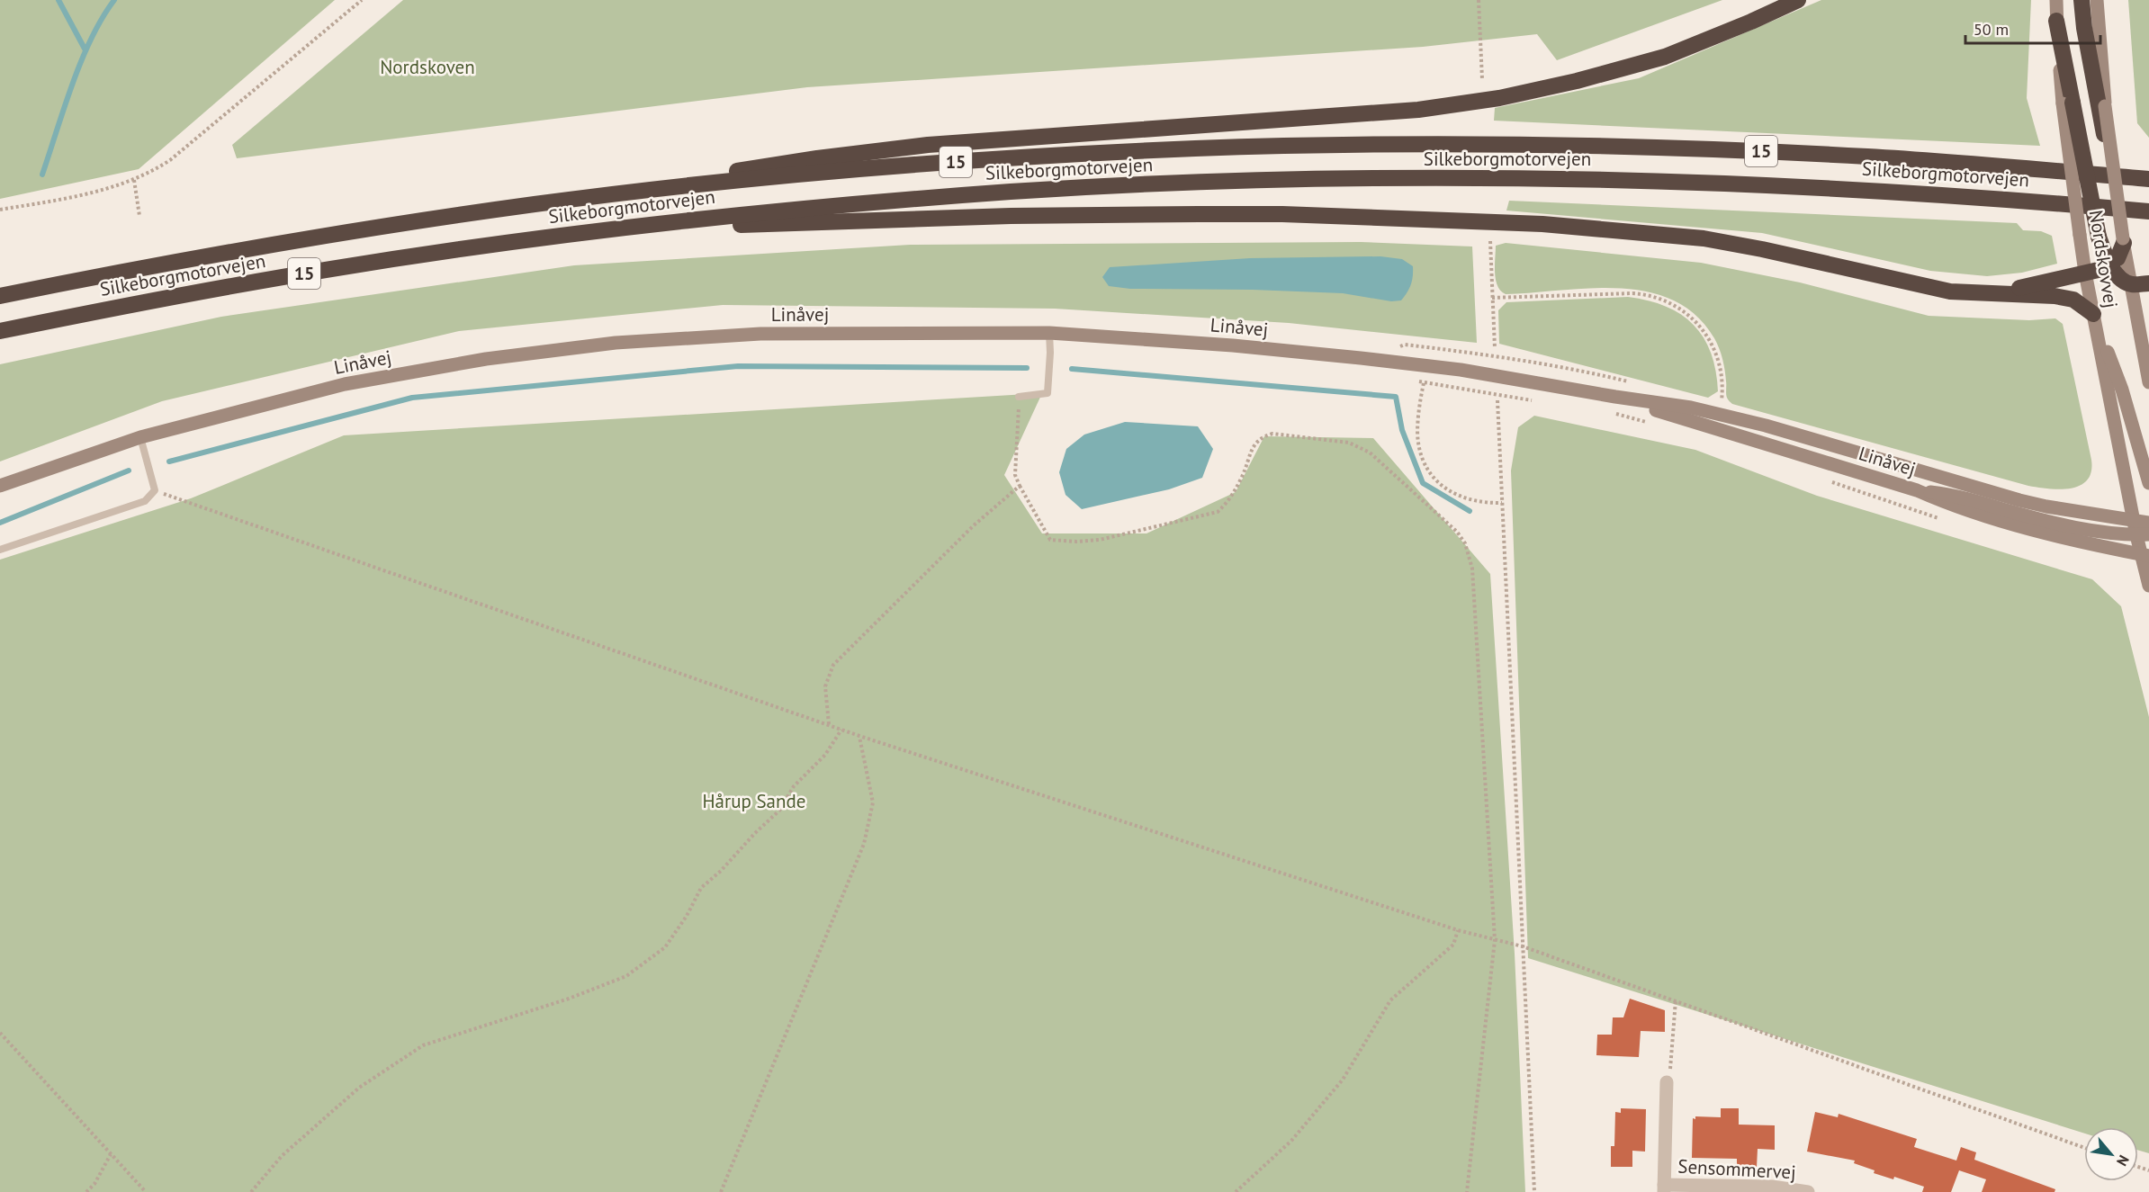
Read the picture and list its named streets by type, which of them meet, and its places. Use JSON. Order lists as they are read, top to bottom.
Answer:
{
  "streets": {
    "highway": ["15", "Silkeborgmotorvejen"],
    "main road": ["Nordskovvej", "Linåvej"],
    "street": ["Sensommervej"]
  },
  "crossings": [
    ["Nordskovvej", "Linåvej"]
  ],
  "parks": ["Nordskoven", "Hårup Sande"],
  "scale_bar": "50 m",
  "north": "bottom right"
}
